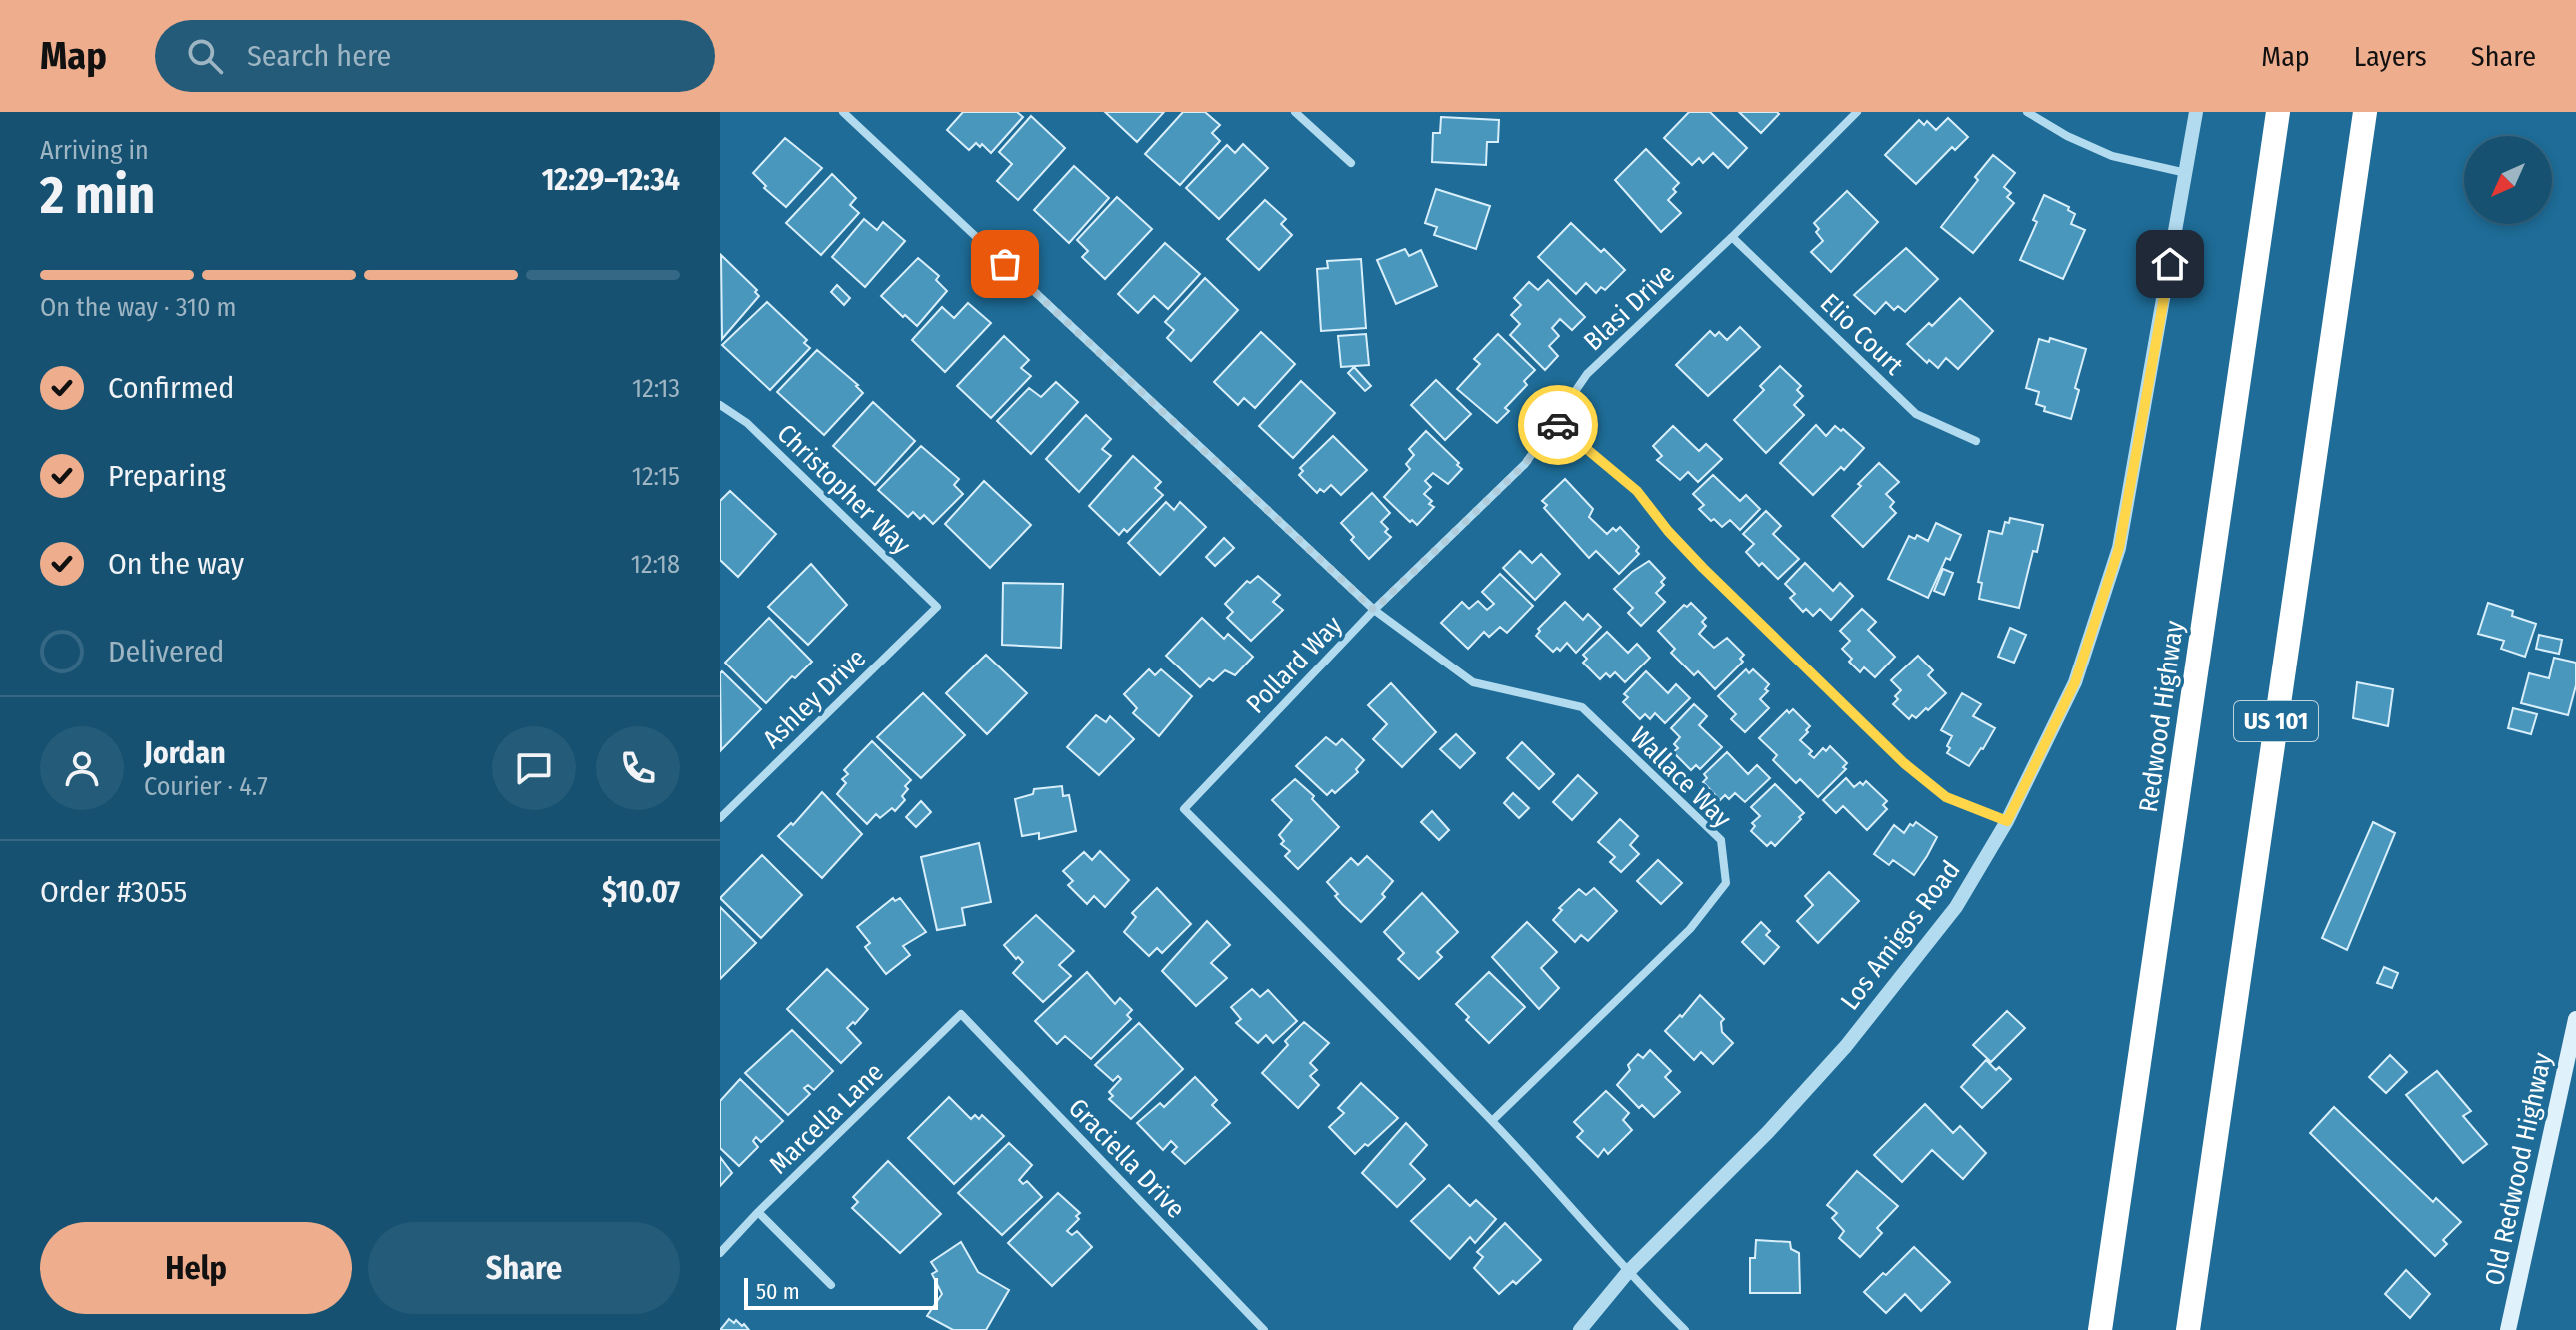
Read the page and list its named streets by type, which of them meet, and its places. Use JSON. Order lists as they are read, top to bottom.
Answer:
{
  "streets": {
    "highway": ["Redwood Highway", "US 101"],
    "main road": ["Old Redwood Highway"],
    "street": [
      "Blasi Drive",
      "Elio Court",
      "Christopher Way",
      "Pollard Way",
      "Ashley Drive",
      "Wallace Way",
      "Los Amigos Road",
      "Marcella Lane",
      "Graciella Drive"
    ]
  },
  "crossings": [
    ["Blasi Drive", "Elio Court"],
    ["Blasi Drive", "Pollard Way"],
    ["Blasi Drive", "Wallace Way"],
    ["Christopher Way", "Ashley Drive"],
    ["Pollard Way", "Wallace Way"],
    ["Pollard Way", "Los Amigos Road"],
    ["Marcella Lane", "Graciella Drive"]
  ],
  "scale_bar": "50 m",
  "north": "bottom left",
  "page": {
    "header": "Map",
    "search": "Search here",
    "nav": ["Map", "Layers", "Share"],
    "heading": ["2 min", "Arriving in", "12:29–12:34"],
    "panel": [
      "Jordan",
      "Courier · 4.7",
      "Order #3055",
      "$10.07"
    ],
    "bar": "On the way · 310 m",
    "list": [
      ["Confirmed", "12:13"],
      ["Preparing", "12:15"],
      ["On the way", "12:18"],
      "Delivered"
    ],
    "buttons": ["Help", "Share"],
    "scale": "50 m"
  }
}
